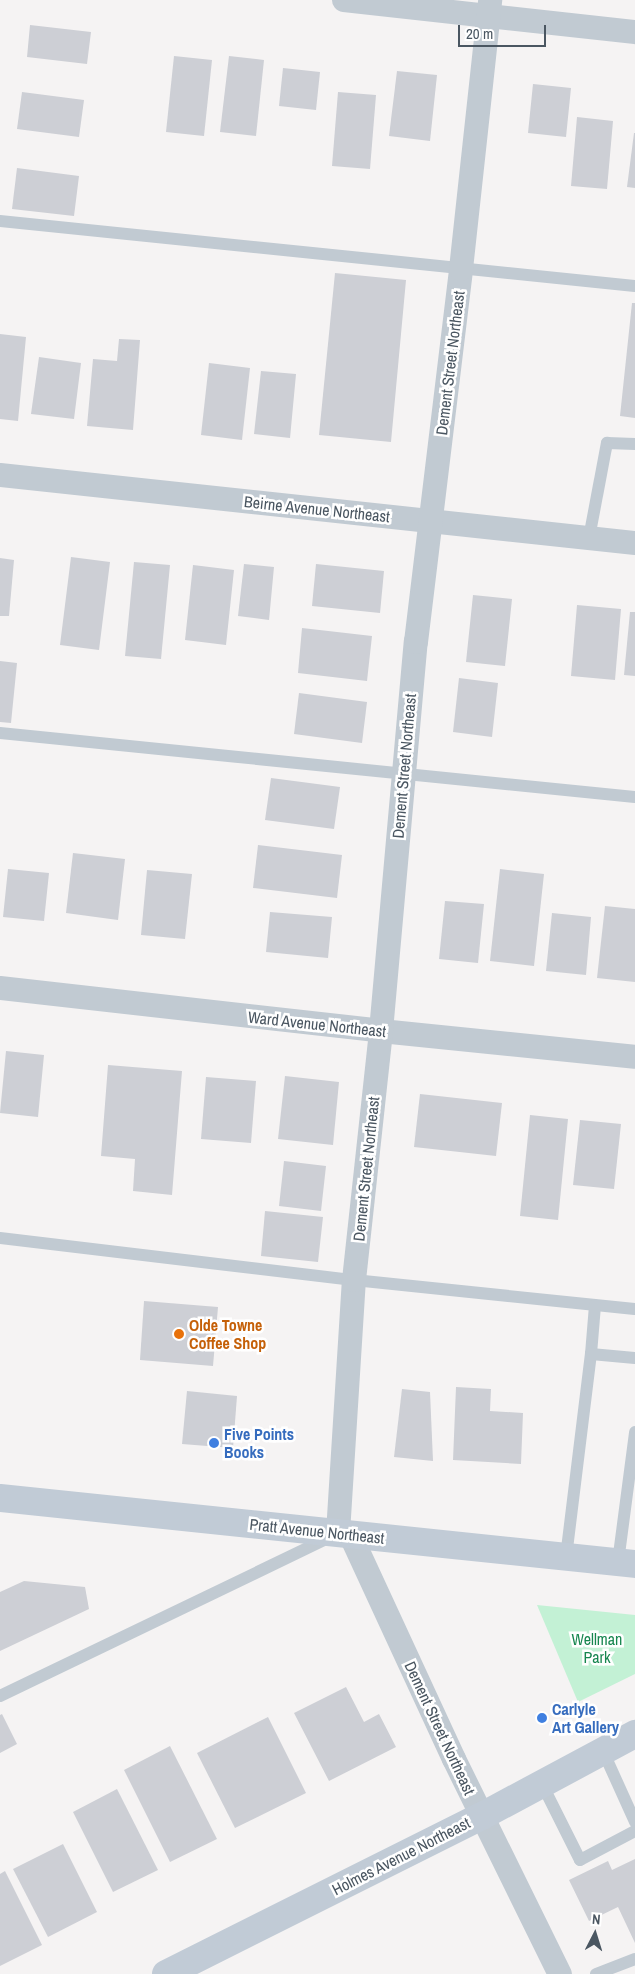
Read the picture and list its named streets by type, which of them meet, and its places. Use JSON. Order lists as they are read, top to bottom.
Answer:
{
  "streets": {
    "main road": ["Pratt Avenue Northeast", "Holmes Avenue Northeast"],
    "street": ["Dement Street Northeast", "Beirne Avenue Northeast", "Ward Avenue Northeast"]
  },
  "crossings": [
    ["Dement Street Northeast", "Beirne Avenue Northeast"],
    ["Dement Street Northeast", "Ward Avenue Northeast"],
    ["Dement Street Northeast", "Pratt Avenue Northeast"],
    ["Dement Street Northeast", "Holmes Avenue Northeast"]
  ],
  "parks": ["Wellman Park"],
  "places": ["Olde Towne Coffee Shop", "Five Points Books", "Carlyle Art Gallery"],
  "scale_bar": "20 m",
  "north": "top"
}
